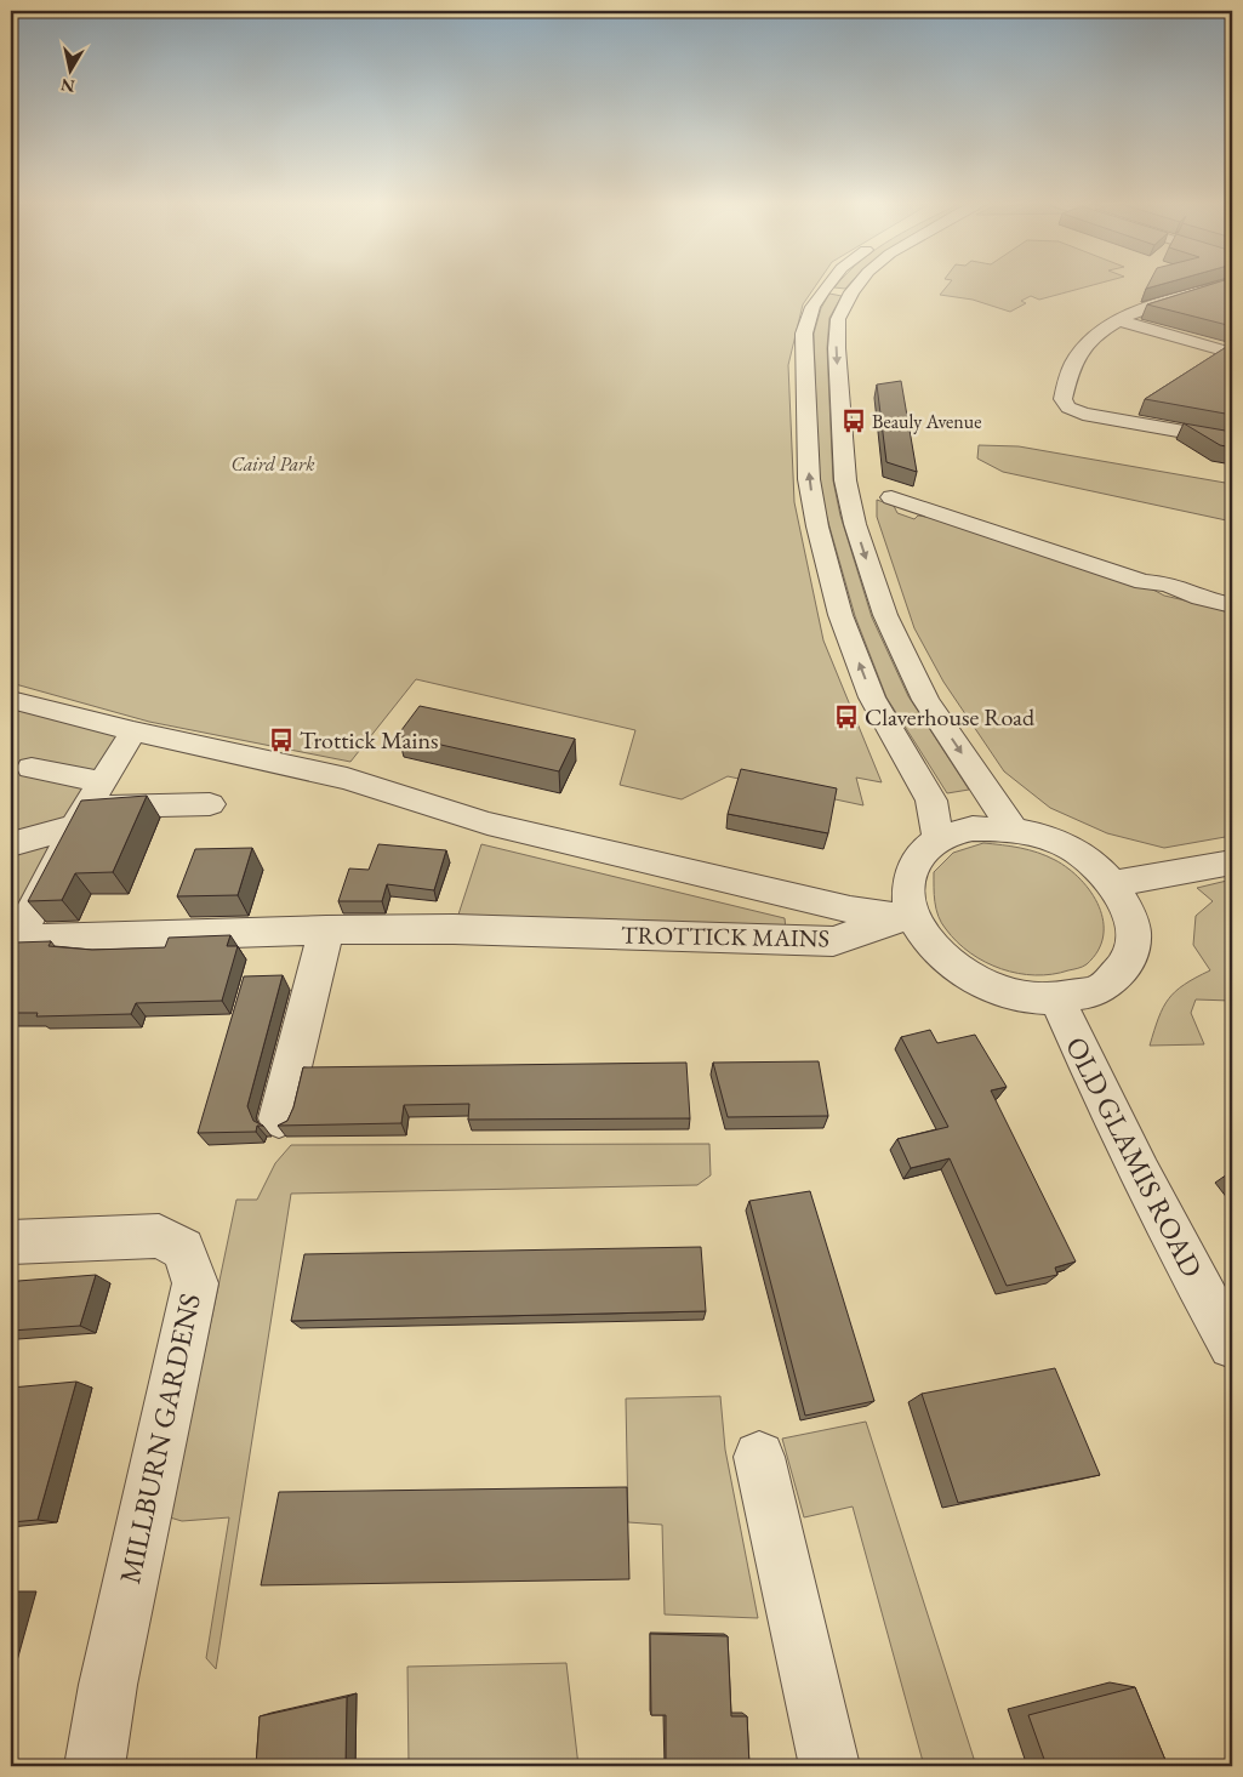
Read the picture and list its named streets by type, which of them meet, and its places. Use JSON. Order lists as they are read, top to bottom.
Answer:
{
  "streets": {
    "street": ["TROTTICK MAINS", "OLD GLAMIS ROAD", "MILLBURN GARDENS"]
  },
  "crossings": [
    ["TROTTICK MAINS", "OLD GLAMIS ROAD"]
  ],
  "parks": ["Caird Park"],
  "places": {
    "bus stop": ["Beauly Avenue", "Claverhouse Road", "Trottick Mains"]
  },
  "north": "bottom"
}
